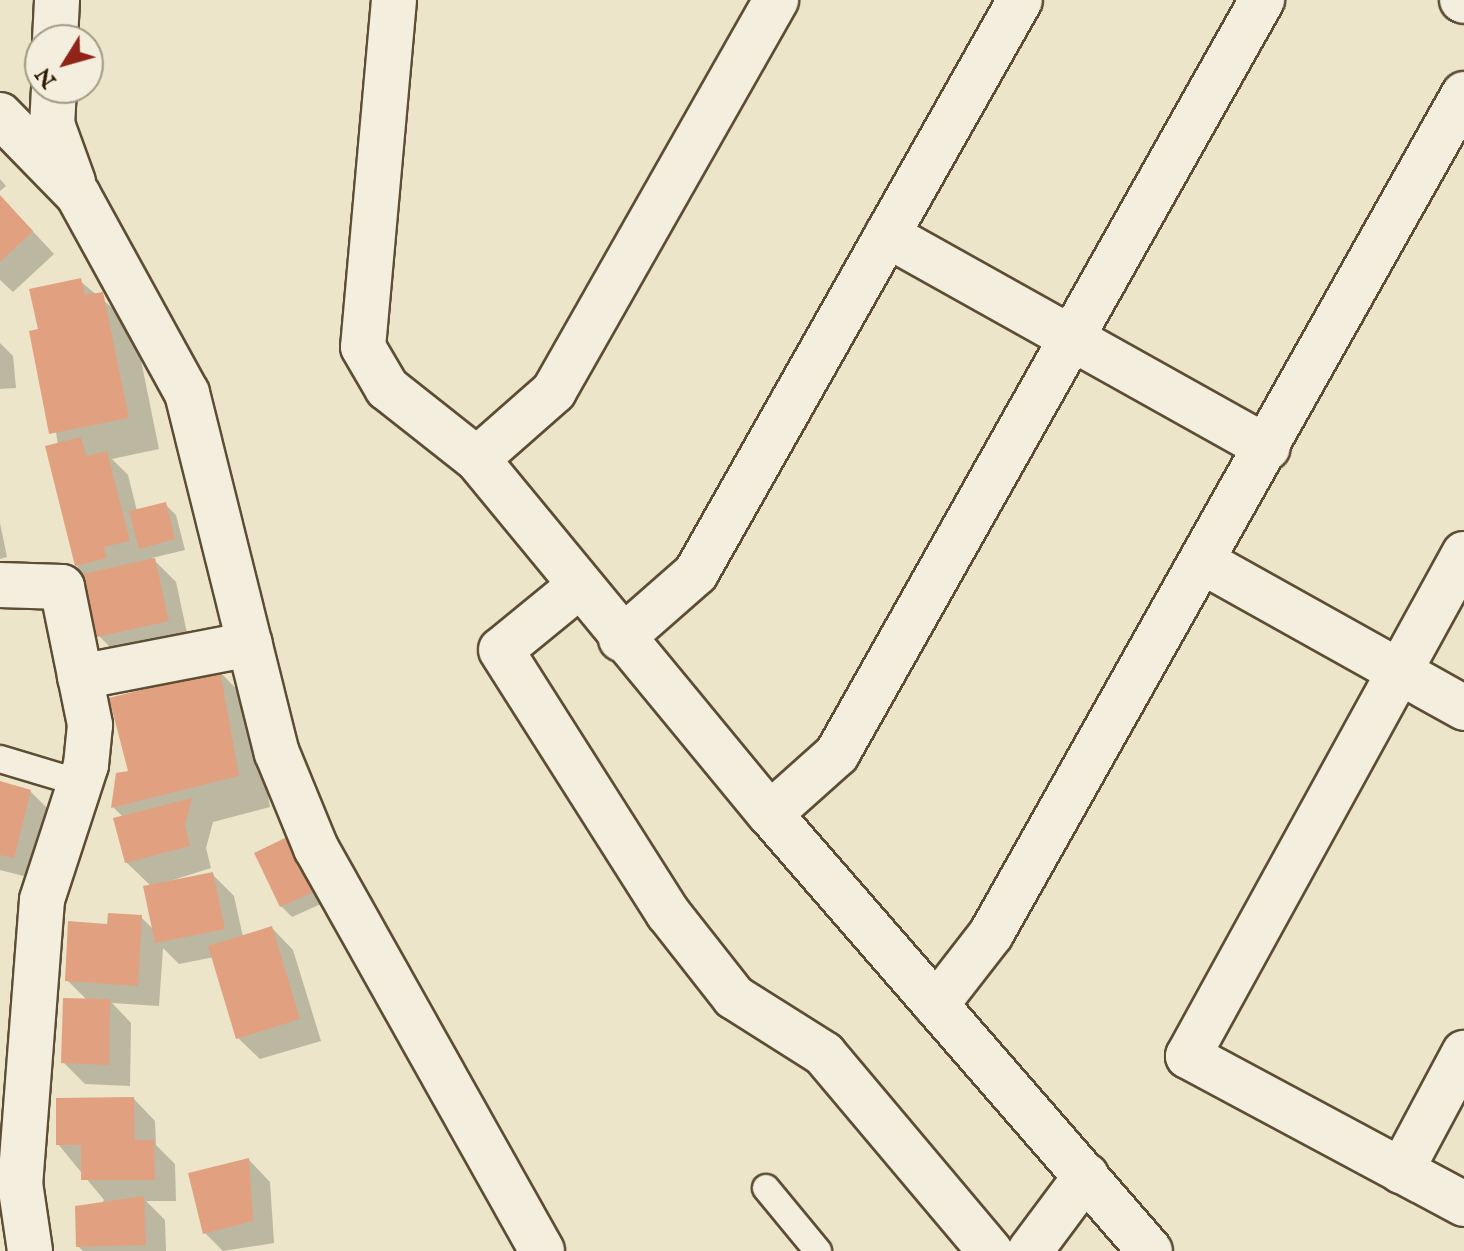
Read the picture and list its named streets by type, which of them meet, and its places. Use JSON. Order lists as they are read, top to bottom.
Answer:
{
  "north": "bottom left"
}
